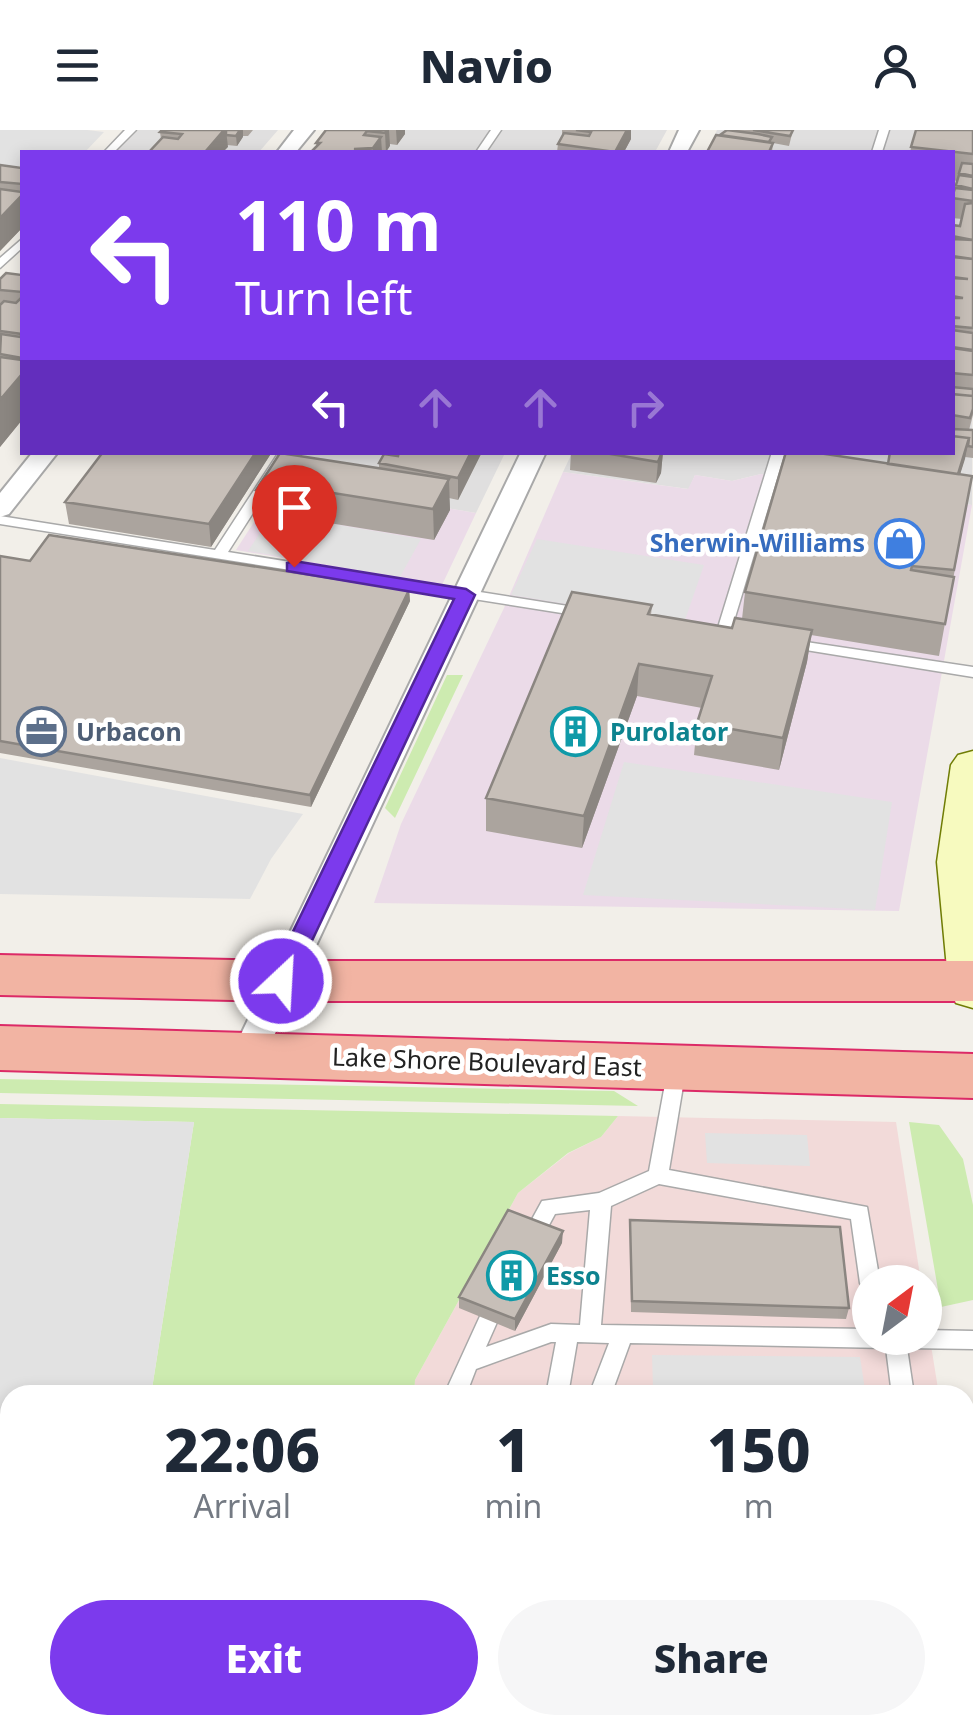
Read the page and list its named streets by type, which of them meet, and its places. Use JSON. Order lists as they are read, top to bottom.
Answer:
{
  "streets": {
    "highway": ["Lake Shore Boulevard East"]
  },
  "places": {
    "shop": ["Sherwin-Williams"],
    "office": ["Urbacon"],
    "building": ["Purolator", "Esso"]
  },
  "north": "top right",
  "page": {
    "header": "Navio",
    "turn": ["110 m", "Turn left"],
    "eta": [
      "22:06",
      "Arrival",
      "1",
      "min",
      "150",
      "m"
    ],
    "buttons": ["Exit", "Share"]
  }
}
